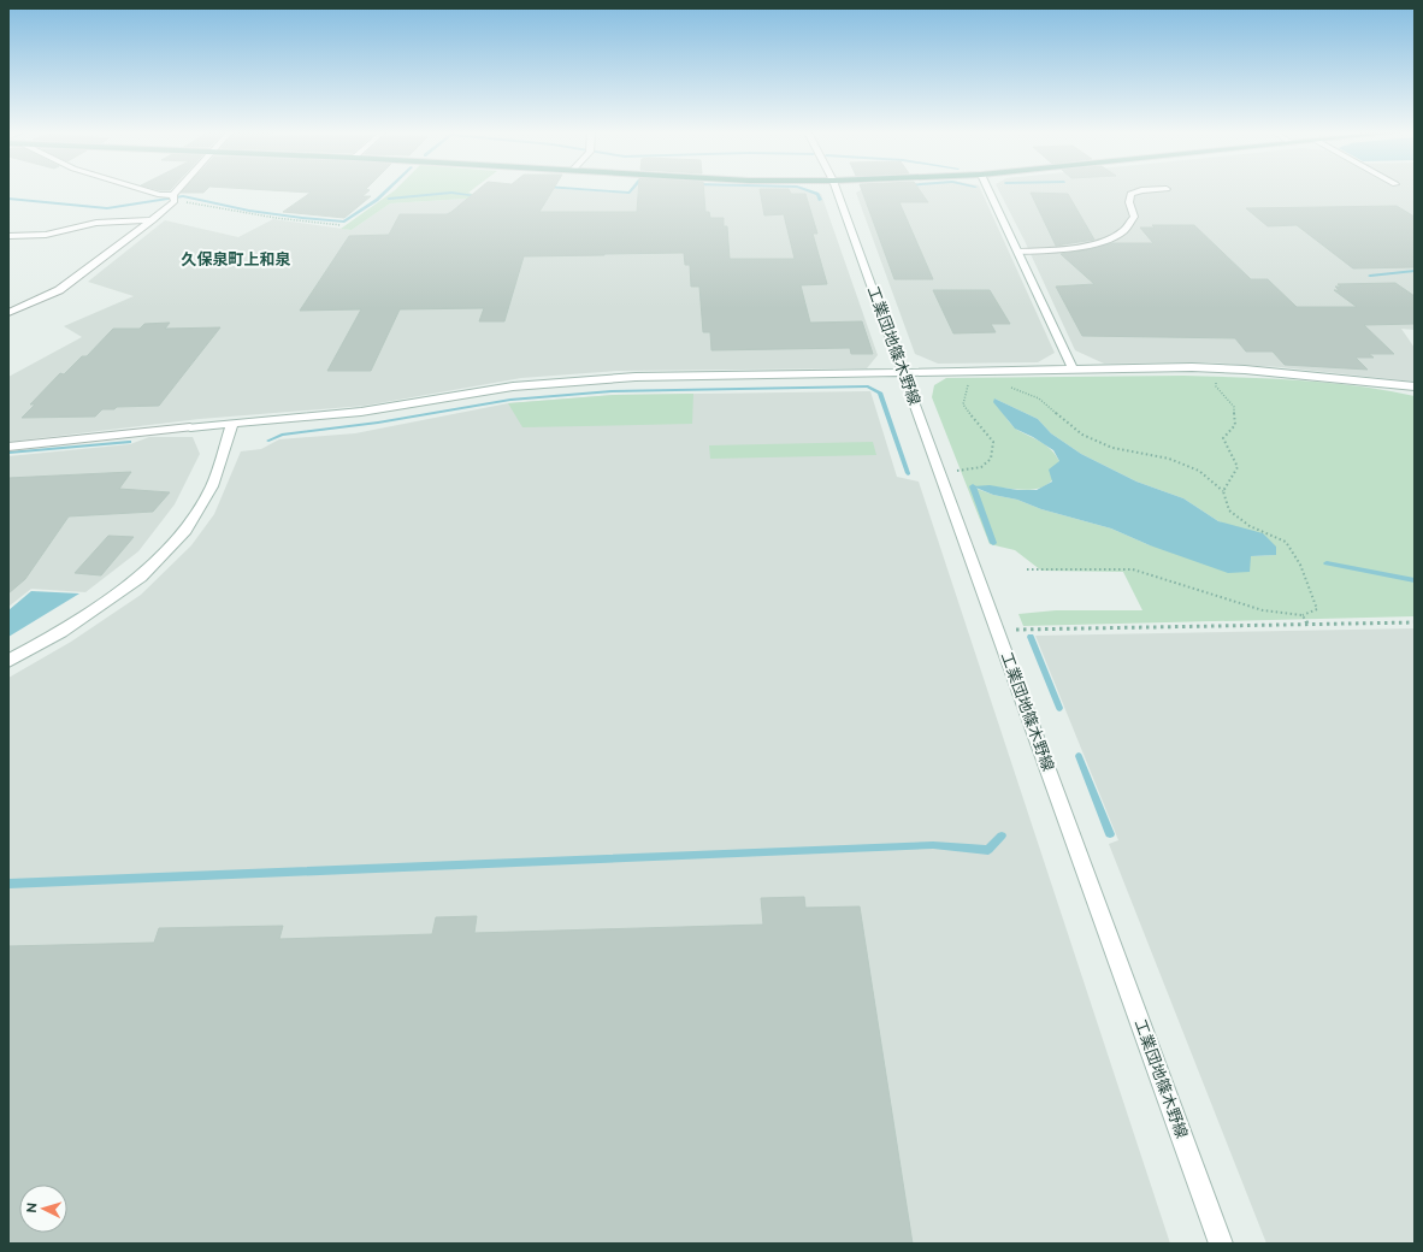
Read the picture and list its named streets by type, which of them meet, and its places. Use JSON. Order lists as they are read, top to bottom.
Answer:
{
  "streets": {
    "street": ["工業団地篠木野線"]
  },
  "districts": ["久保泉町上和泉"],
  "north": "left"
}
